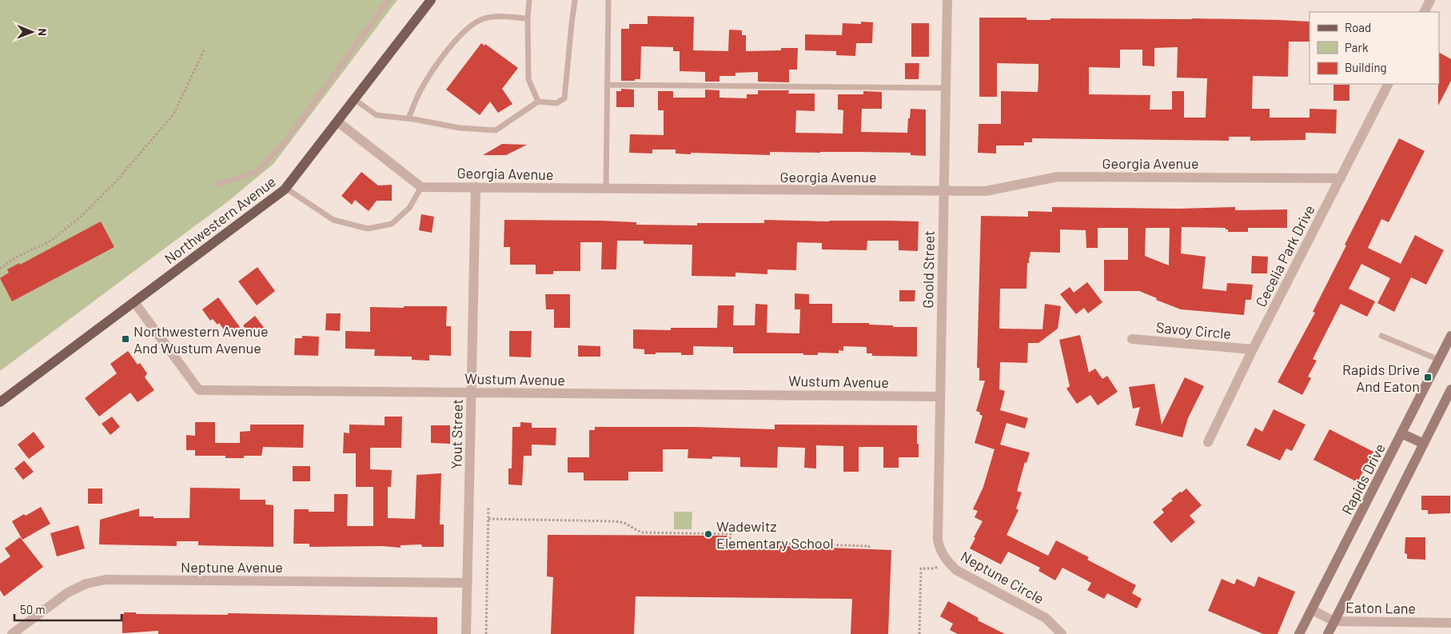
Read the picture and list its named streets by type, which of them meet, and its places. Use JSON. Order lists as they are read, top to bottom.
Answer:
{
  "streets": {
    "main road": ["Northwestern Avenue"],
    "street": [
      "Georgia Avenue",
      "Cecelia Park Drive",
      "Goold Street",
      "Savoy Circle",
      "Wustum Avenue",
      "Yout Street",
      "Rapids Drive",
      "Neptune Avenue",
      "Neptune Circle",
      "Eaton Lane"
    ]
  },
  "crossings": [
    ["Georgia Avenue", "Cecelia Park Drive"],
    ["Georgia Avenue", "Goold Street"],
    ["Georgia Avenue", "Yout Street"],
    ["Northwestern Avenue", "Wustum Avenue"],
    ["Cecelia Park Drive", "Savoy Circle"],
    ["Goold Street", "Wustum Avenue"],
    ["Goold Street", "Neptune Circle"],
    ["Wustum Avenue", "Yout Street"],
    ["Yout Street", "Neptune Avenue"],
    ["Rapids Drive", "Eaton Lane"]
  ],
  "places": {
    "transit": ["Northwestern Avenue And Wustum Avenue", "Rapids Drive And Eaton"],
    "other": ["Wadewitz Elementary School"]
  },
  "legend": ["Road", "Park", "Building"],
  "scale_bar": "50 m",
  "north": "right"
}
